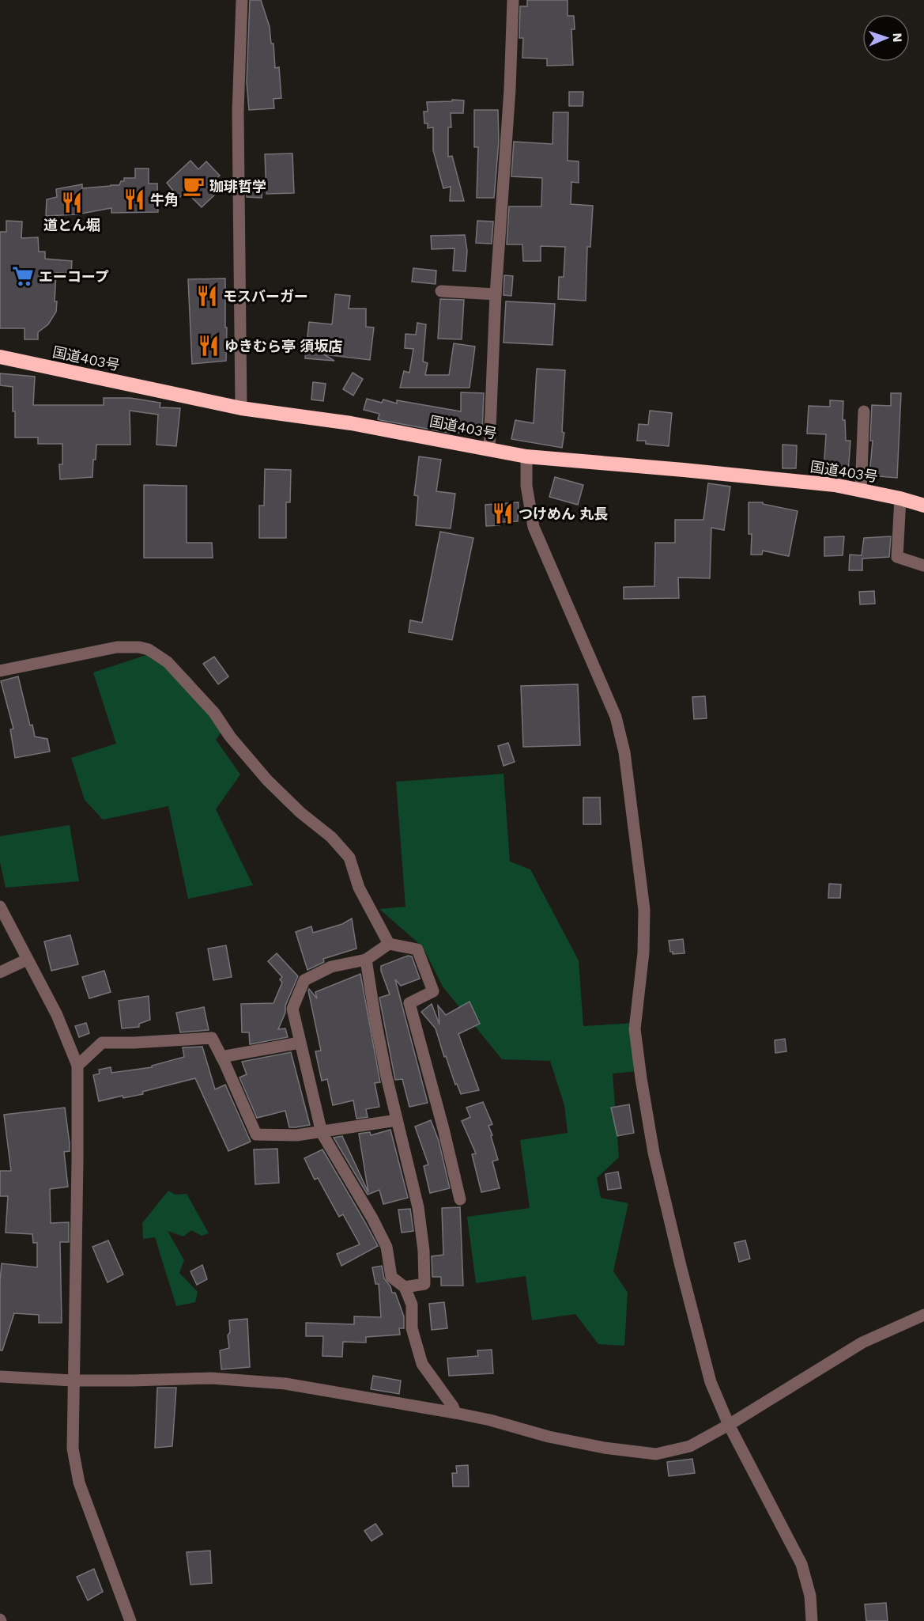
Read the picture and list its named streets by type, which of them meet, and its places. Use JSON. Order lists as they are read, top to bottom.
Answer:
{
  "streets": {
    "highway": ["国道403号"]
  },
  "places": {
    "cafe": ["珈琲哲学"],
    "restaurant": [
      "牛角",
      "道とん堀",
      "モスバーガー",
      "ゆきむら亭 須坂店",
      "つけめん 丸長"
    ],
    "supermarket": ["エーコープ"]
  },
  "north": "right"
}
